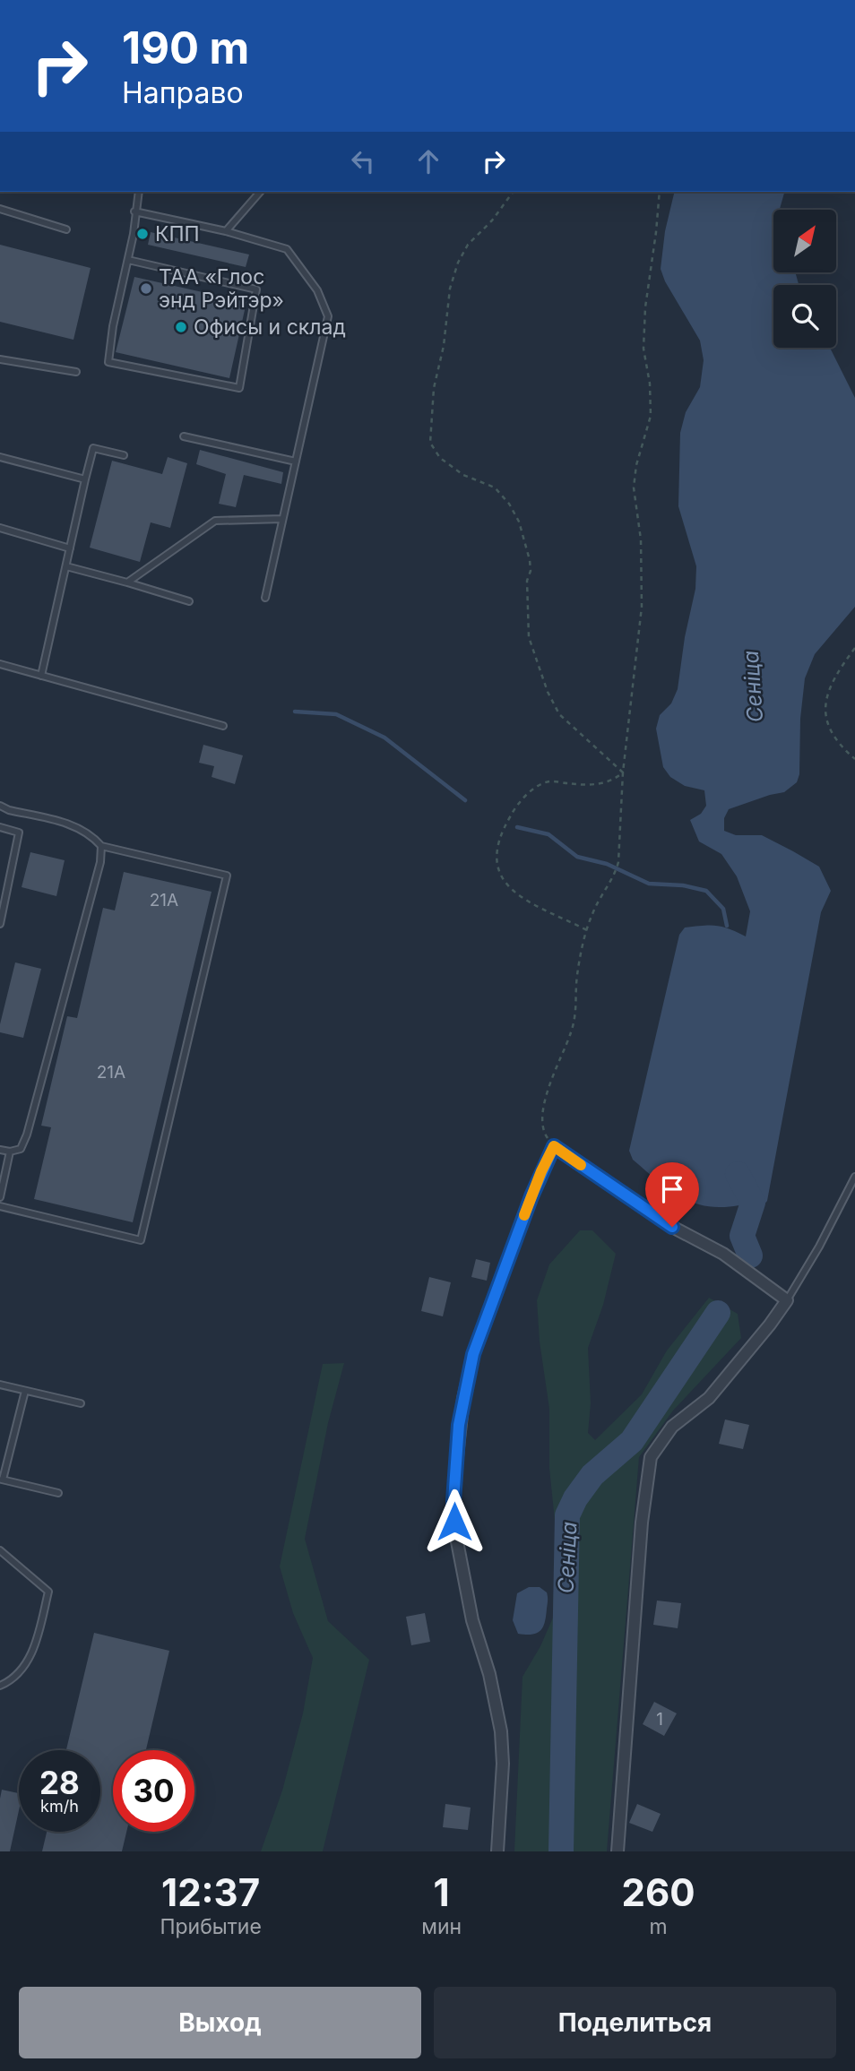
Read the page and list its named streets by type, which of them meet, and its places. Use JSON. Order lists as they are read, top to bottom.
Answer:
{
  "water": ["Сеніца"],
  "places": ["КПП", "ТАА «Глос энд Рэйтэр»", "Офисы и склад"],
  "house_numbers": ["21А", "21А", "1"],
  "north": "top right",
  "page": {
    "turn": ["190 m", "Направо"],
    "speed": "28 km/h",
    "limit": "30",
    "eta": [
      "12:37",
      "Прибытие",
      "1",
      "мин",
      "260",
      "m"
    ],
    "buttons": ["Выход", "Поделиться"]
  }
}
